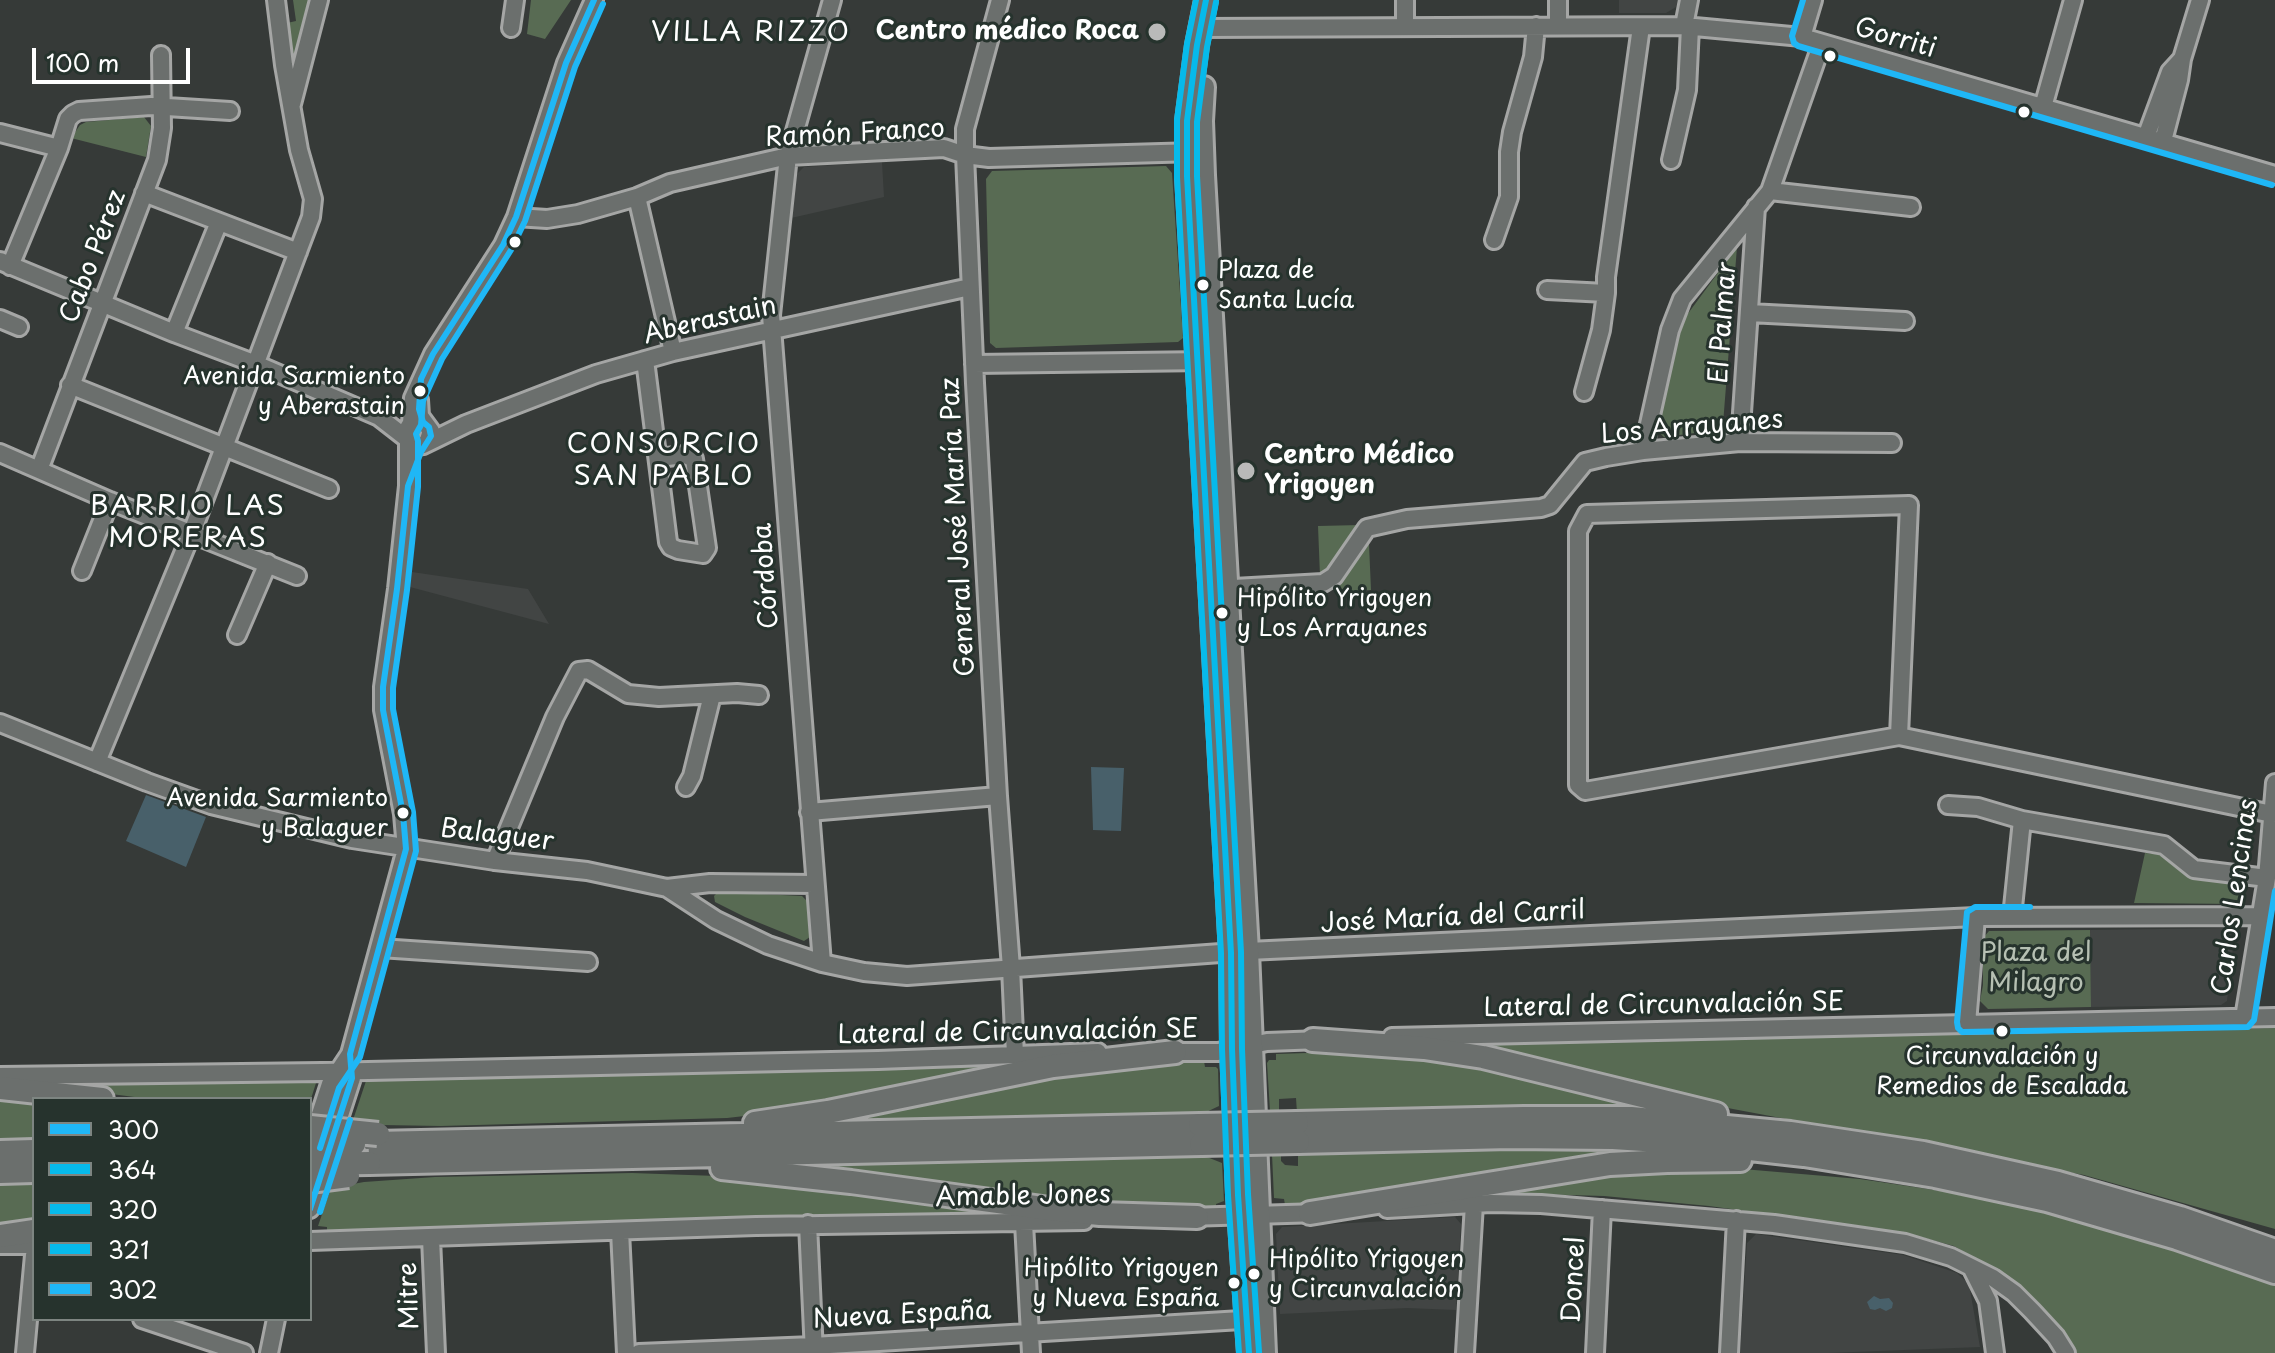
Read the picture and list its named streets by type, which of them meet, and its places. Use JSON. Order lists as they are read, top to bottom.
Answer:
{
  "streets": {
    "street": [
      "Gorriti",
      "Ramón Franco",
      "Cabo Pérez",
      "Aberastain",
      "El Palmar",
      "Los Arrayanes",
      "General José María Paz",
      "Córdoba",
      "Balaguer",
      "Carlos Lencinas",
      "José María del Carril",
      "Lateral de Circunvalación SE",
      "Amable Jones",
      "Doncel",
      "Mitre",
      "Nueva España"
    ]
  },
  "crossings": [
    ["Ramón Franco", "General José María Paz"],
    ["Ramón Franco", "Córdoba"],
    ["Aberastain", "General José María Paz"],
    ["Aberastain", "Córdoba"],
    ["El Palmar", "Los Arrayanes"],
    ["General José María Paz", "José María del Carril"],
    ["General José María Paz", "Lateral de Circunvalación SE"],
    ["Córdoba", "Balaguer"],
    ["Córdoba", "José María del Carril"],
    ["Balaguer", "José María del Carril"],
    ["Carlos Lencinas", "José María del Carril"],
    ["Carlos Lencinas", "Lateral de Circunvalación SE"],
    ["Amable Jones", "Doncel"],
    ["Amable Jones", "Mitre"]
  ],
  "districts": ["VILLA RIZZO", "CONSORCIO SAN PABLO", "BARRIO LAS MORERAS"],
  "parks": ["Plaza del Milagro"],
  "places": [
    "Centro médico Roca",
    "Plaza de Santa Lucía",
    "Avenida Sarmiento y Aberastain",
    "Centro Médico Yrigoyen",
    "Hipólito Yrigoyen y Los Arrayanes",
    "Avenida Sarmiento y Balaguer",
    "Circunvalación y Remedios de Escalada",
    "Hipólito Yrigoyen y Circunvalación",
    "Hipólito Yrigoyen y Nueva España"
  ],
  "lines": [
    "transit line 300",
    "transit line 364",
    "transit line 320",
    "transit line 302",
    "transit line 321"
  ],
  "legend": [
    "300",
    "364",
    "320",
    "321",
    "302"
  ],
  "scale_bar": "100 m"
}
